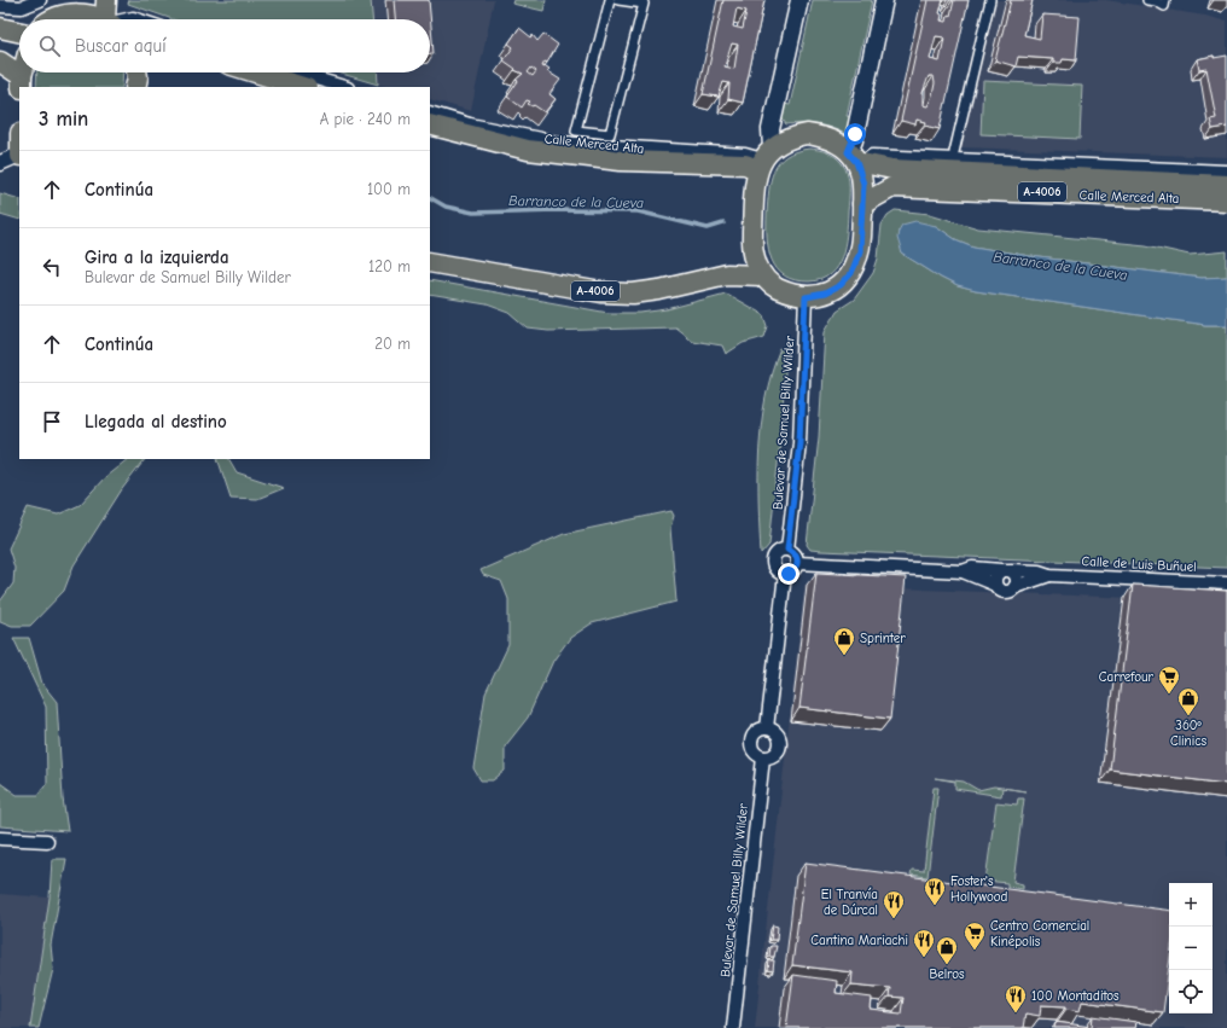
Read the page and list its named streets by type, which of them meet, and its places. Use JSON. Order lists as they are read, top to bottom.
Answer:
{
  "streets": {
    "main road": ["Calle Merced Alta", "A-4006"],
    "street": ["Bulevar de Samuel Billy Wilder", "Calle de Luis Buñuel"]
  },
  "crossings": [
    ["Calle Merced Alta", "A-4006"],
    ["Calle Merced Alta", "Bulevar de Samuel Billy Wilder"],
    ["A-4006", "Bulevar de Samuel Billy Wilder"],
    ["Bulevar de Samuel Billy Wilder", "Calle de Luis Buñuel"]
  ],
  "water": ["Barranco de la Cueva"],
  "places": {
    "shop": ["Sprinter", "360º Clinics", "Belros"],
    "supermarket": ["Carrefour", "Centro Comercial Kinépolis"],
    "restaurant": [
      "Foster's Hollywood",
      "El Tranvía de Dúrcal",
      "Cantina Mariachi",
      "100 Montaditos"
    ]
  },
  "page": {
    "search": "Buscar aquí",
    "heading": ["3 min", "A pie · 240 m"],
    "list": [
      ["Continúa", "100 m"],
      ["Gira a la izquierda", "Bulevar de Samuel Billy Wilder", "120 m"],
      ["Continúa", "20 m"],
      "Llegada al destino"
    ],
    "map_buttons": ["+", "−"]
  }
}
